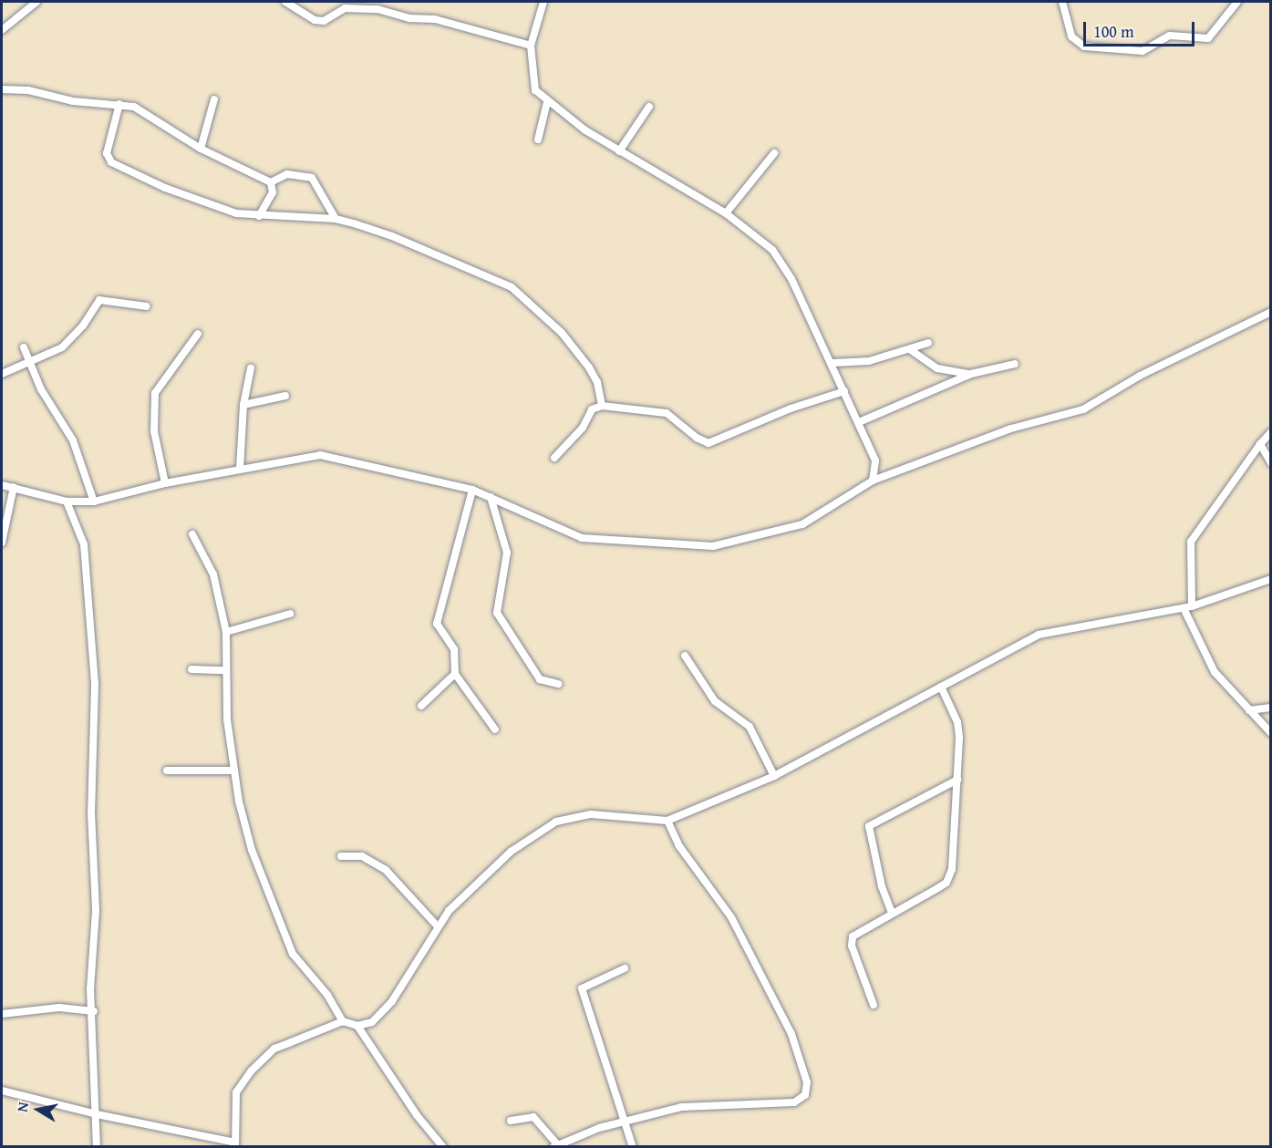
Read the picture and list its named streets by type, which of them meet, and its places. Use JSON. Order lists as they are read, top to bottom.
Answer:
{
  "scale_bar": "100 m",
  "north": "left"
}
